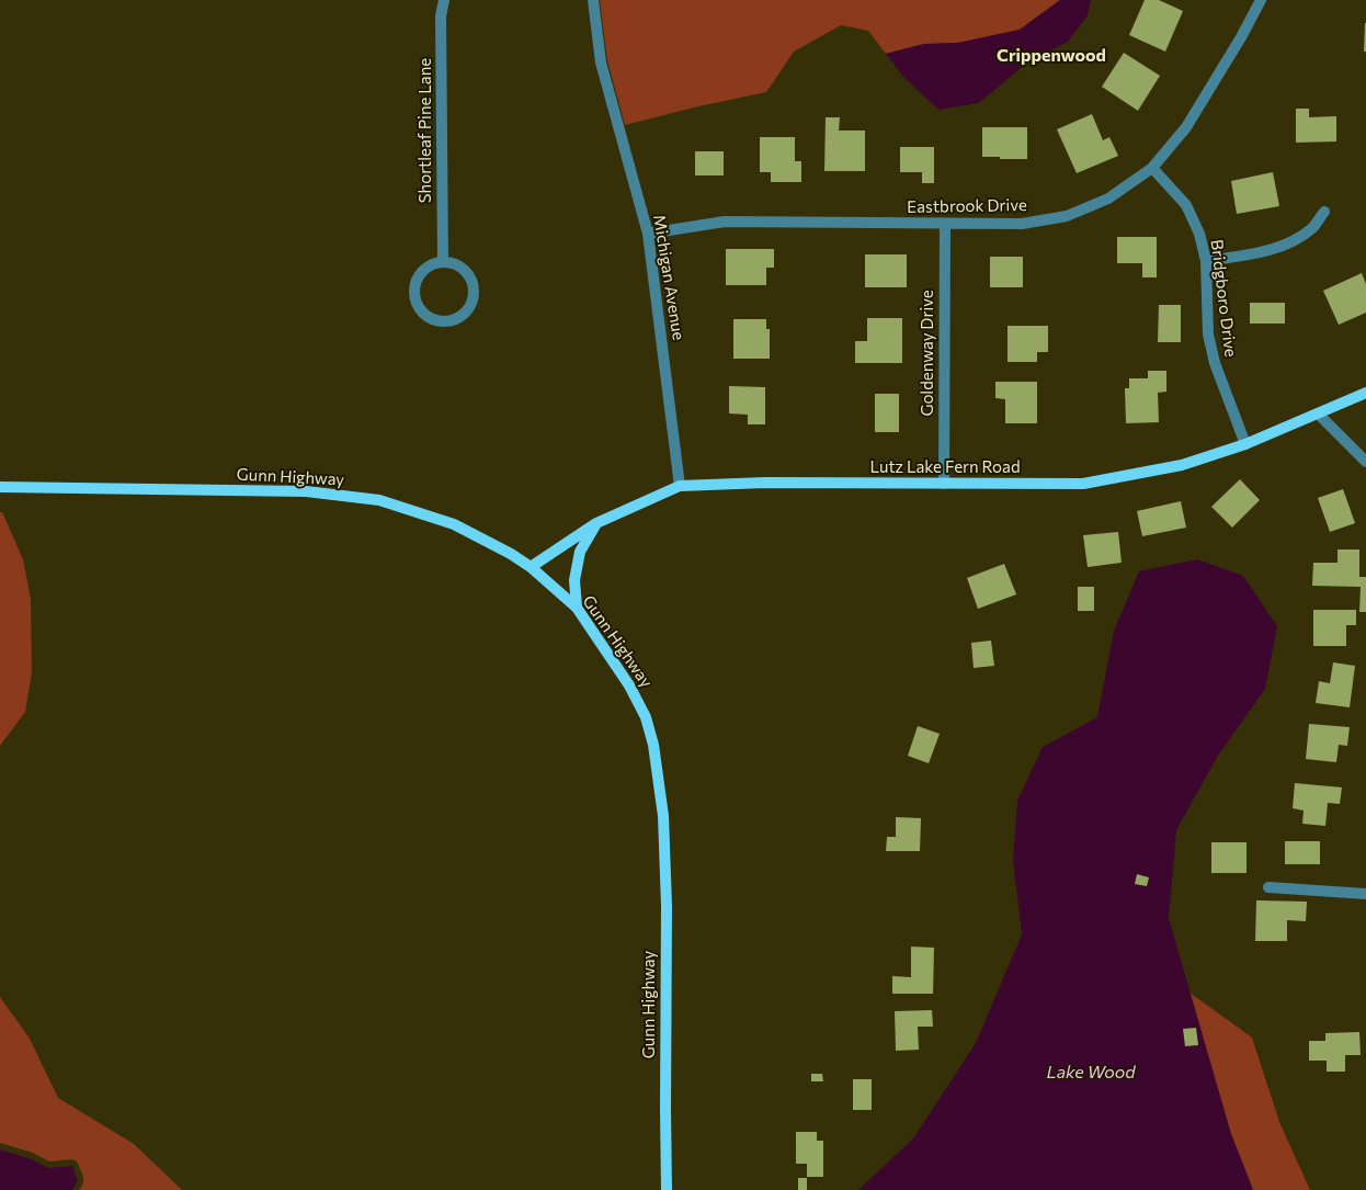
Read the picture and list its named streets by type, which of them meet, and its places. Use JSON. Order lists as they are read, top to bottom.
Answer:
{
  "streets": {
    "main road": ["Lutz Lake Fern Road", "Gunn Highway"],
    "street": [
      "Shortleaf Pine Lane",
      "Eastbrook Drive",
      "Michigan Avenue",
      "Bridgboro Drive",
      "Goldenway Drive"
    ]
  },
  "crossings": [
    ["Eastbrook Drive", "Michigan Avenue"],
    ["Eastbrook Drive", "Bridgboro Drive"],
    ["Eastbrook Drive", "Goldenway Drive"],
    ["Michigan Avenue", "Lutz Lake Fern Road"],
    ["Bridgboro Drive", "Lutz Lake Fern Road"],
    ["Goldenway Drive", "Lutz Lake Fern Road"],
    ["Lutz Lake Fern Road", "Gunn Highway"]
  ],
  "districts": ["Crippenwood"],
  "water": ["Lake Wood"]
}
